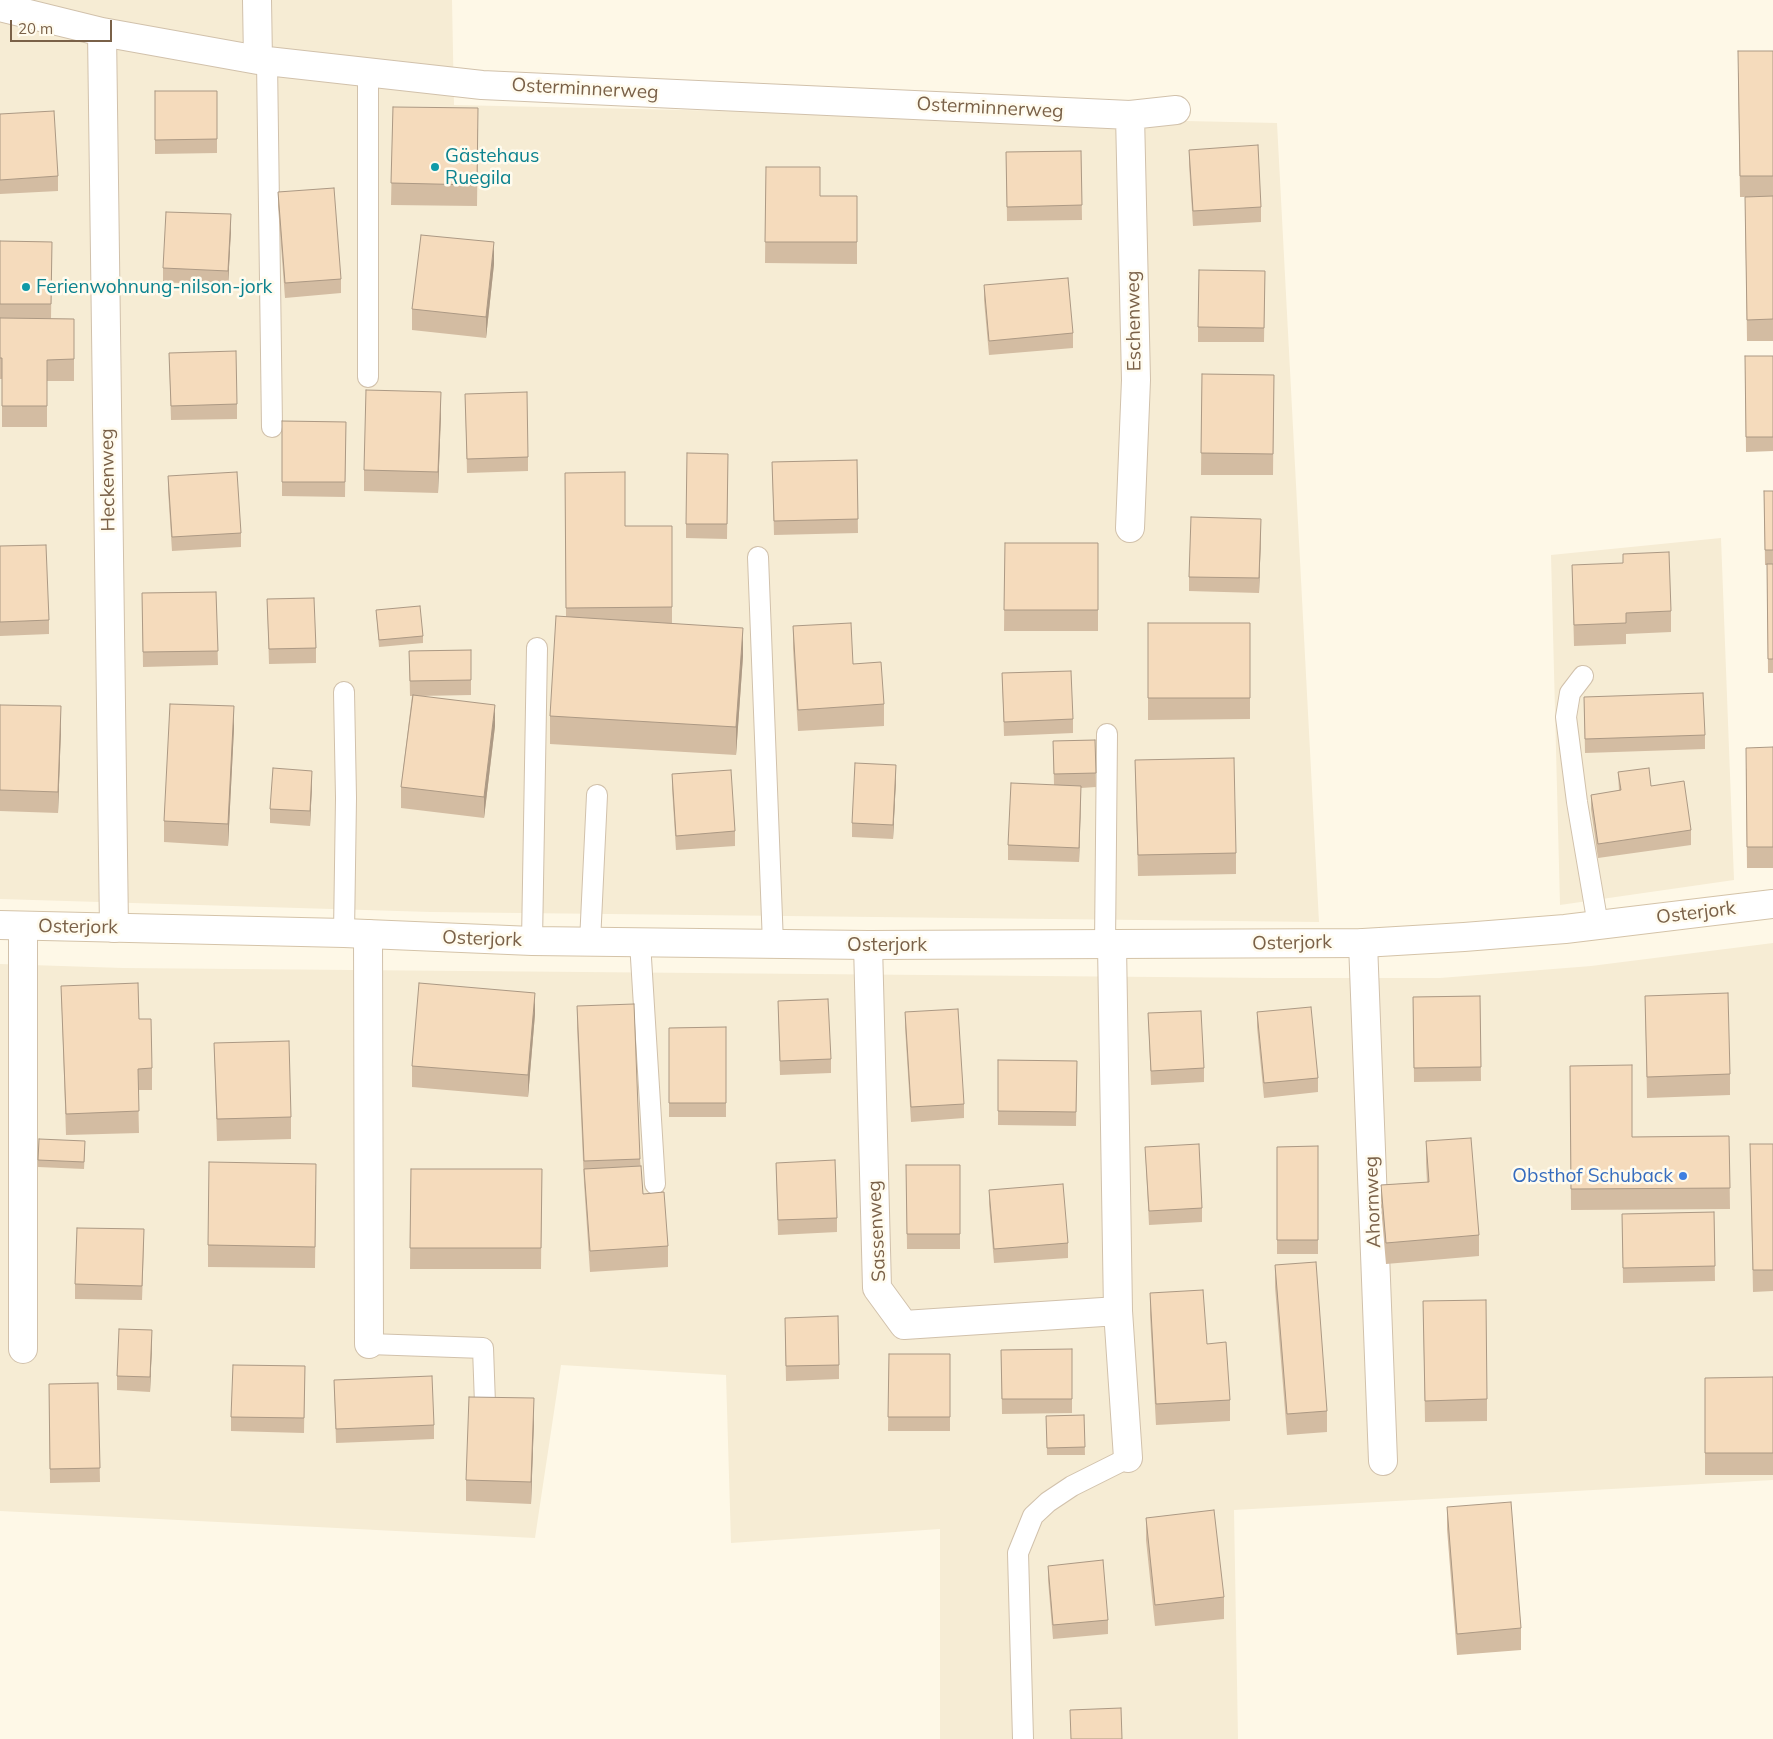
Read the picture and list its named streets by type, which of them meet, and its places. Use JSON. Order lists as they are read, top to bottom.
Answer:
{
  "streets": {
    "street": [
      "Osterminnerweg",
      "Eschenweg",
      "Heckenweg",
      "Osterjork",
      "Ahornweg",
      "Sassenweg"
    ]
  },
  "crossings": [
    ["Osterminnerweg", "Eschenweg"],
    ["Osterminnerweg", "Heckenweg"],
    ["Heckenweg", "Osterjork"],
    ["Osterjork", "Ahornweg"],
    ["Osterjork", "Sassenweg"]
  ],
  "places": ["Gästehaus Ruegila", "Ferienwohnung-nilson-jork", "Obsthof Schuback"],
  "scale_bar": "20 m"
}
